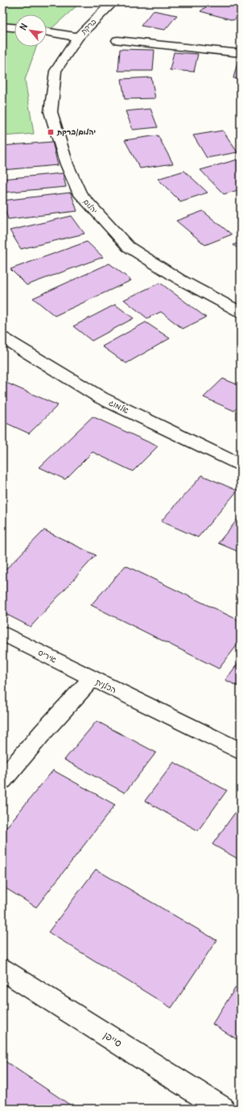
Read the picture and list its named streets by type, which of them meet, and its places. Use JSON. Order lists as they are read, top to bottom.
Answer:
{
  "streets": {
    "street": [
      "ברקת",
      "יהלום",
      "אלמוג",
      "איריס",
      "הכלנית",
      "סייפן"
    ]
  },
  "crossings": [
    ["ברקת", "יהלום"],
    ["איריס", "הכלנית"]
  ],
  "places": {
    "transit": ["יהלום/ברקת"]
  },
  "north": "top left"
}
